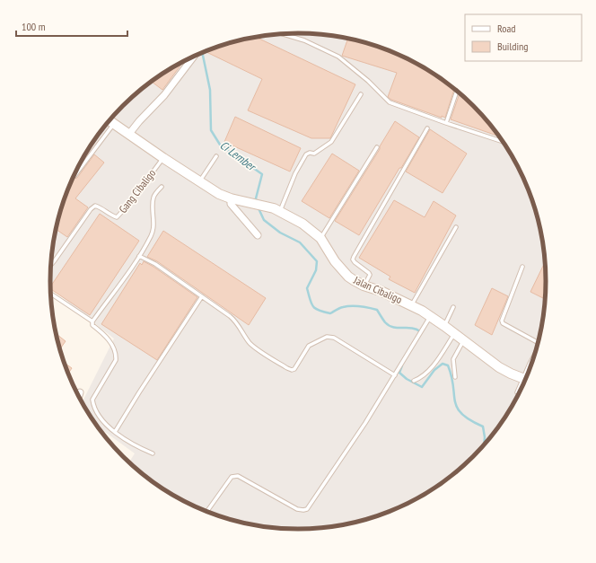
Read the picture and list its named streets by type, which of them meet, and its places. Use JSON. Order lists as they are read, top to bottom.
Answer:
{
  "streets": {
    "main road": ["Jalan Cibaligo"],
    "lane": ["Gang Cibaligo"]
  },
  "crossings": [
    ["Gang Cibaligo", "Jalan Cibaligo"]
  ],
  "water": ["Ci Lember"],
  "legend": ["Road", "Building"],
  "scale_bar": "100 m"
}
